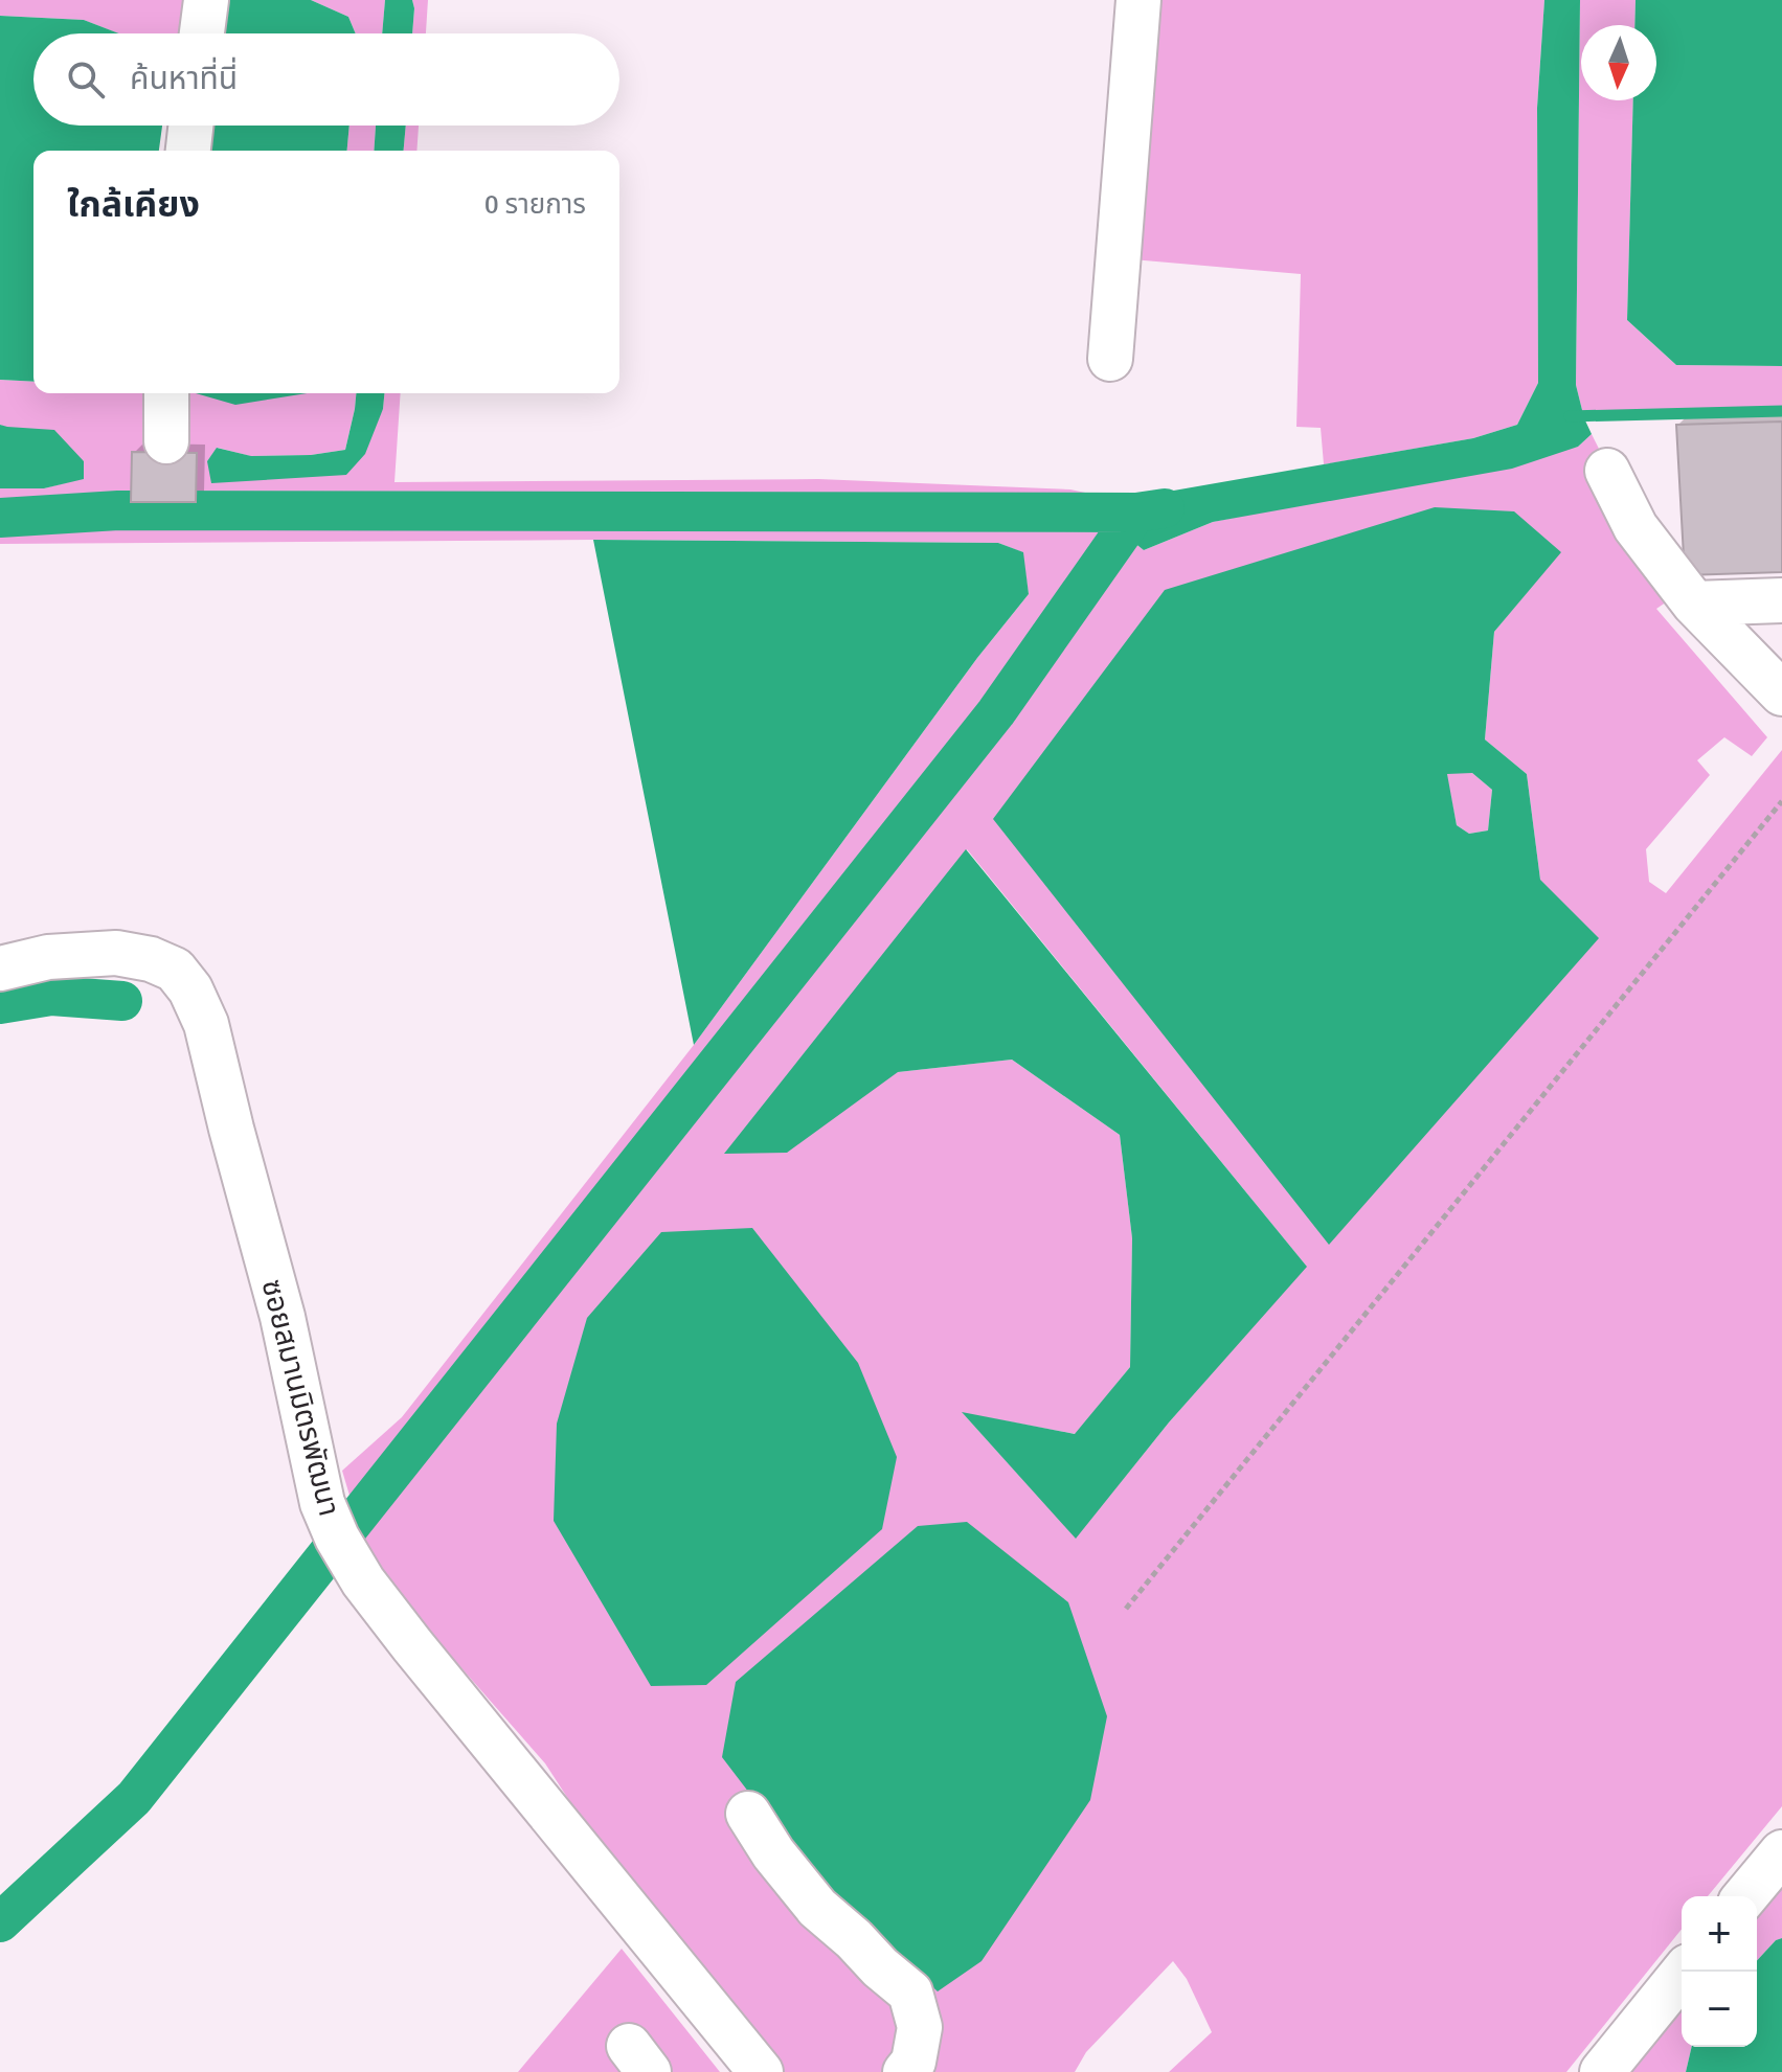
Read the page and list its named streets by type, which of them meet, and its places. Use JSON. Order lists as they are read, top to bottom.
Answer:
{
  "streets": {
    "street": ["ซอยสมานมิตรพัฒนา"]
  },
  "north": "bottom",
  "page": {
    "search": "ค้นหาที่นี่",
    "heading": ["ใกล้เคียง", "0 รายการ"],
    "map_buttons": ["+", "−"]
  }
}
